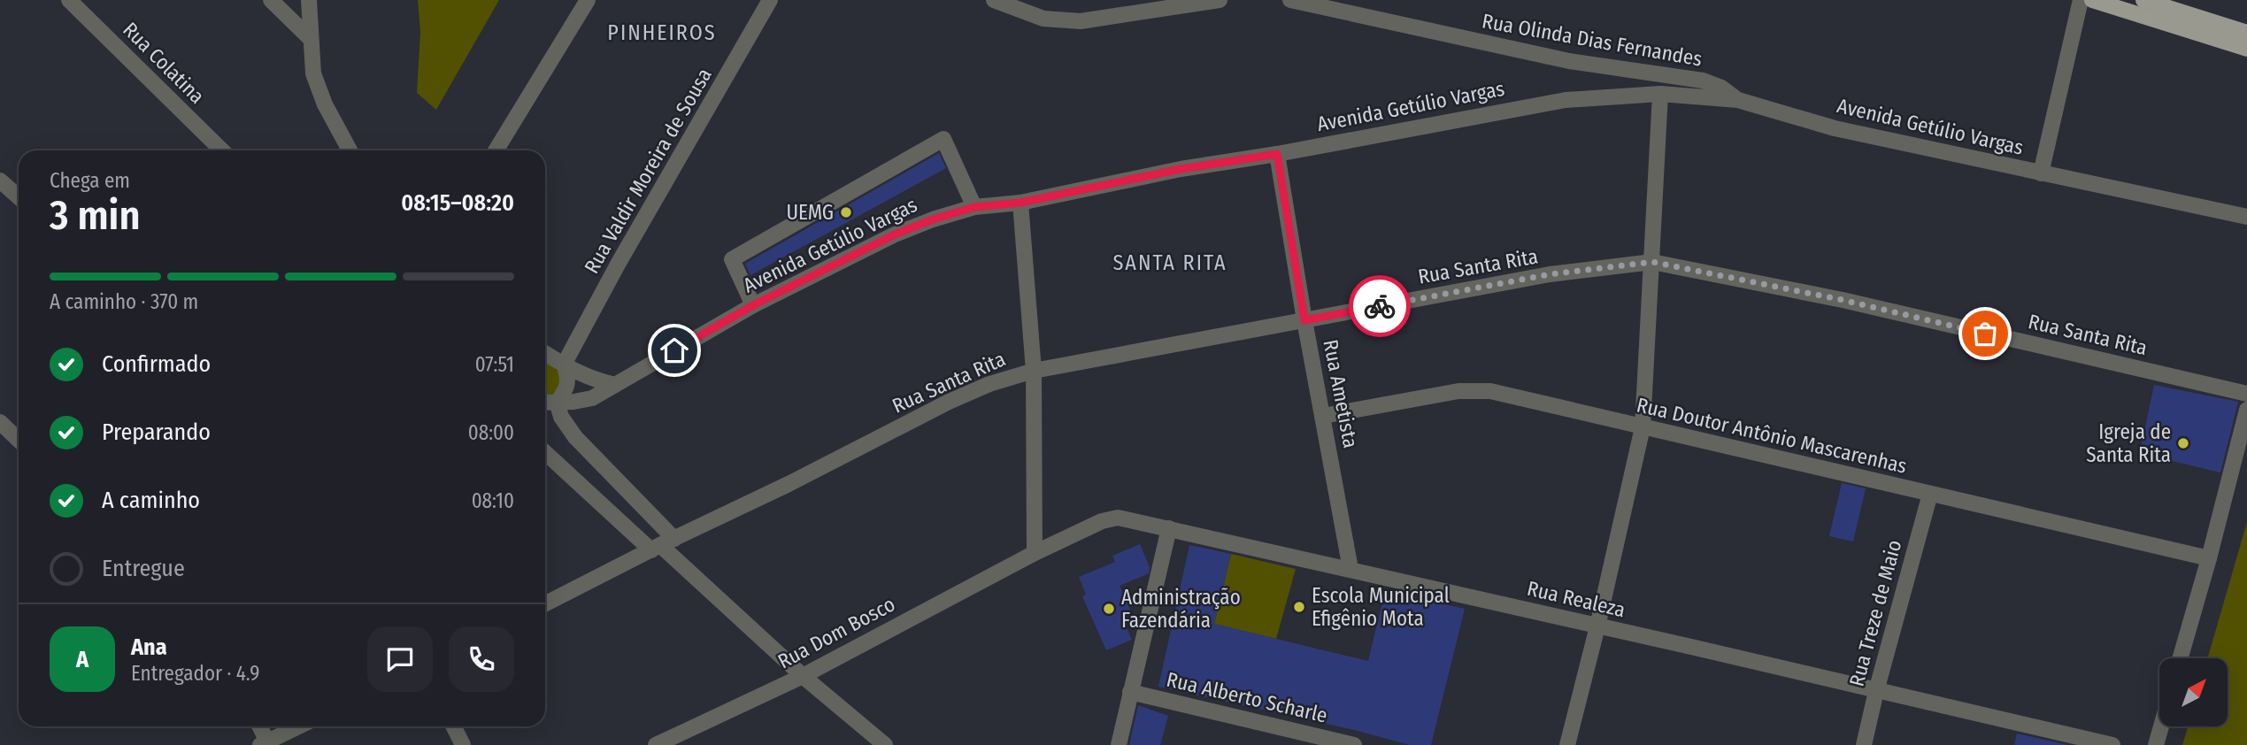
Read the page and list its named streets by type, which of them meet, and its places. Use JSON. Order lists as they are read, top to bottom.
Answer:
{
  "streets": {
    "street": [
      "Rua Olinda Dias Fernandes",
      "Rua Colatina",
      "Avenida Getúlio Vargas",
      "Rua Valdir Moreira de Sousa",
      "Rua Santa Rita",
      "Rua Ametista",
      "Rua Doutor Antônio Mascarenhas",
      "Rua Realeza",
      "Rua Treze de Maio",
      "Rua Dom Bosco",
      "Rua Alberto Scharle"
    ]
  },
  "crossings": [
    ["Rua Olinda Dias Fernandes", "Avenida Getúlio Vargas"],
    ["Avenida Getúlio Vargas", "Rua Ametista"],
    ["Rua Santa Rita", "Rua Ametista"],
    ["Rua Ametista", "Rua Doutor Antônio Mascarenhas"],
    ["Rua Ametista", "Rua Realeza"],
    ["Rua Doutor Antônio Mascarenhas", "Rua Treze de Maio"],
    ["Rua Realeza", "Rua Treze de Maio"],
    ["Rua Realeza", "Rua Dom Bosco"]
  ],
  "districts": ["PINHEIROS", "SANTA RITA"],
  "places": [
    "UEMG",
    "Igreja de Santa Rita",
    "Escola Municipal Efigênio Mota",
    "Administração Fazendária"
  ],
  "north": "top right",
  "page": {
    "heading": ["3 min", "Chega em", "08:15–08:20"],
    "panel": ["Ana", "Entregador · 4.9"],
    "bar": "A caminho · 370 m",
    "list": [
      ["Confirmado", "07:51"],
      ["Preparando", "08:00"],
      ["A caminho", "08:10"],
      "Entregue"
    ],
    "round": "A"
  }
}
